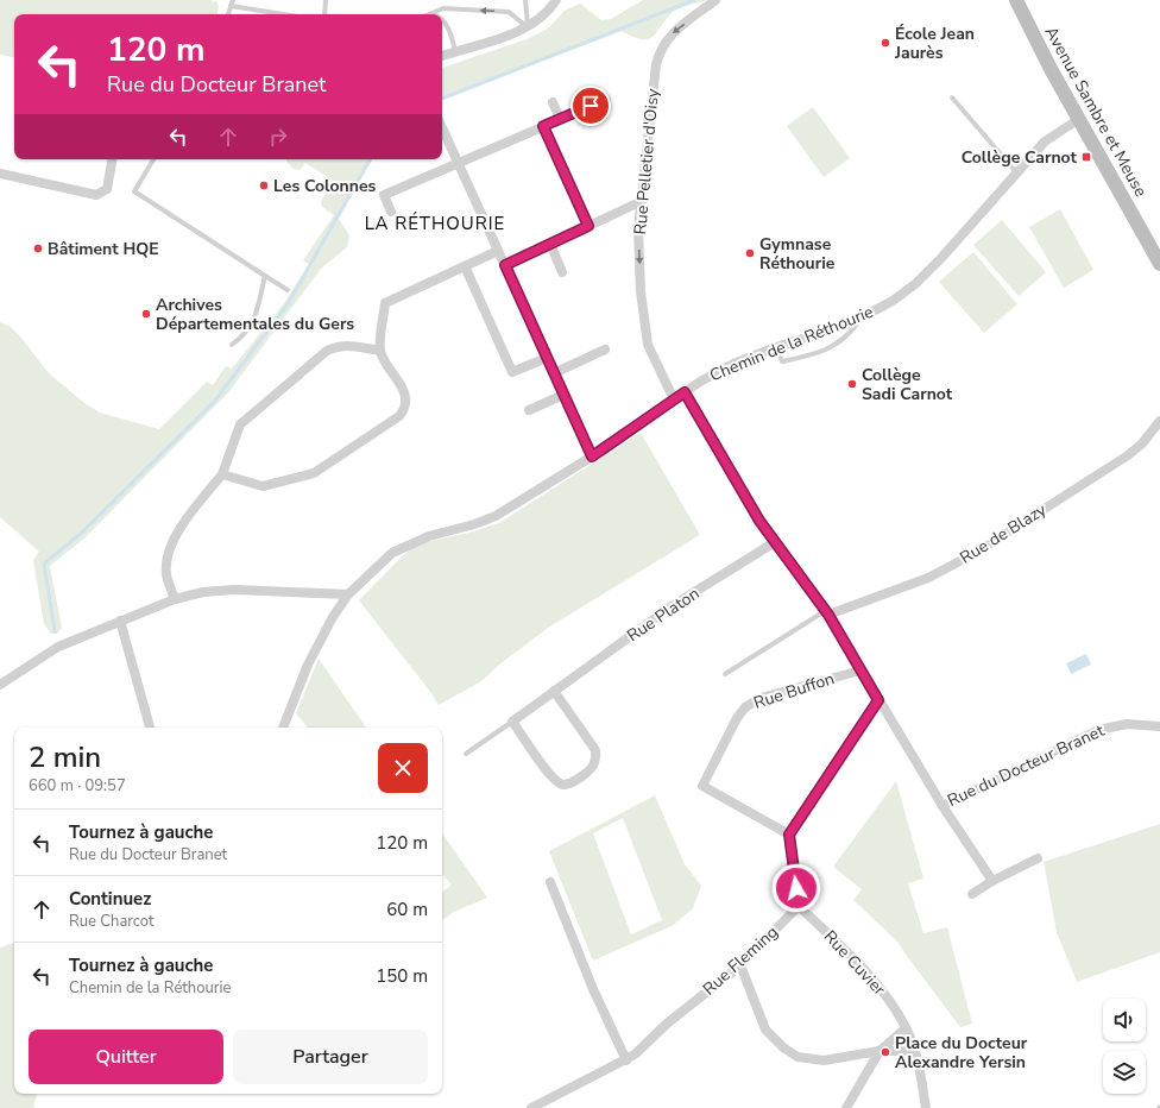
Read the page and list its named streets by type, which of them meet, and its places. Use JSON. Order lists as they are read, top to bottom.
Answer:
{
  "streets": {
    "street": [
      "Avenue Sambre et Meuse",
      "Rue Pelletier d'Oisy",
      "Chemin de la Réthourie",
      "Rue de Blazy",
      "Rue Platon",
      "Rue Buffon",
      "Rue du Docteur Branet",
      "Rue Fleming",
      "Rue Cuvier"
    ]
  },
  "crossings": [
    ["Avenue Sambre et Meuse", "Chemin de la Réthourie"],
    ["Rue Pelletier d'Oisy", "Chemin de la Réthourie"],
    ["Chemin de la Réthourie", "Rue du Docteur Branet"],
    ["Rue de Blazy", "Rue du Docteur Branet"],
    ["Rue Platon", "Rue du Docteur Branet"],
    ["Rue Buffon", "Rue du Docteur Branet"],
    ["Rue Fleming", "Rue Cuvier"]
  ],
  "one_way": ["Rue Pelletier d'Oisy"],
  "districts": ["LA RÉTHOURIE"],
  "places": {
    "other": [
      "École Jean Jaurès",
      "Les Colonnes",
      "Bâtiment HQE",
      "Gymnase Réthourie",
      "Archives Départementales du Gers",
      "Collège Sadi Carnot",
      "Place du Docteur Alexandre Yersin"
    ],
    "transit": ["Collège Carnot"]
  },
  "page": {
    "turn": ["120 m", "Rue du Docteur Branet"],
    "heading": ["2 min", "660 m · 09:57"],
    "list": [
      {
        "name": "Tournez à gauche",
        "note": "Rue du Docteur Branet",
        "value": "120 m"
      },
      {
        "name": "Continuez",
        "note": "Rue Charcot",
        "value": "60 m"
      },
      {
        "name": "Tournez à gauche",
        "note": "Chemin de la Réthourie",
        "value": "150 m"
      }
    ],
    "buttons": ["Quitter", "Partager"]
  }
}
